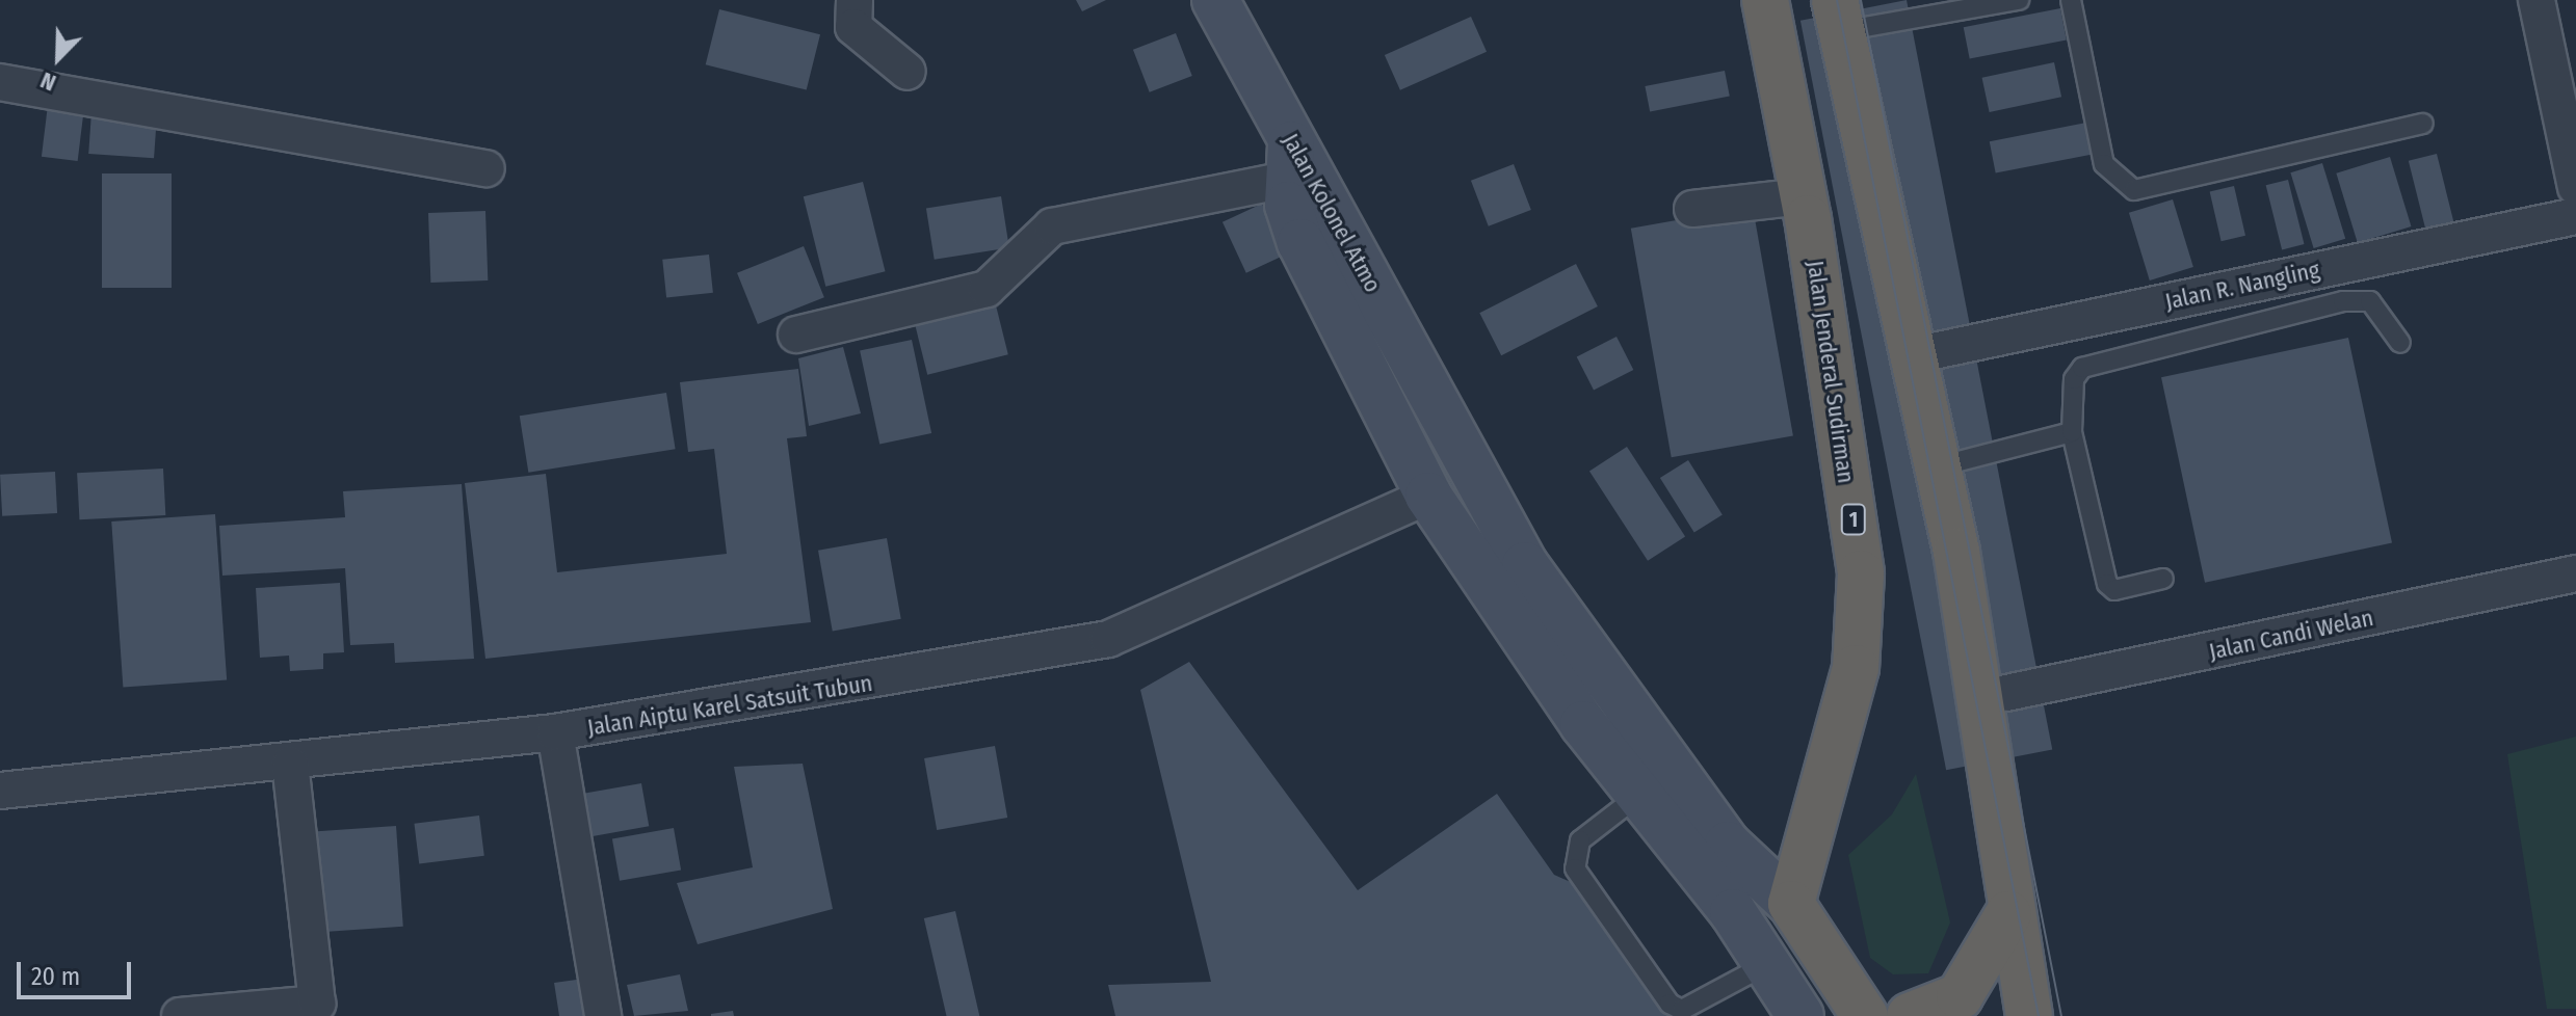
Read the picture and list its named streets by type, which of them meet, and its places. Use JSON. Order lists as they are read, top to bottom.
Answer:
{
  "streets": {
    "highway": ["Jalan Jenderal Sudirman", "1"],
    "main road": ["Jalan Kolonel Atmo"],
    "street": ["Jalan R. Nangling", "Jalan Candi Welan", "Jalan Aiptu Karel Satsuit Tubun"]
  },
  "crossings": [
    ["Jalan Kolonel Atmo", "Jalan Jenderal Sudirman"]
  ],
  "scale_bar": "20 m",
  "north": "bottom left"
}
